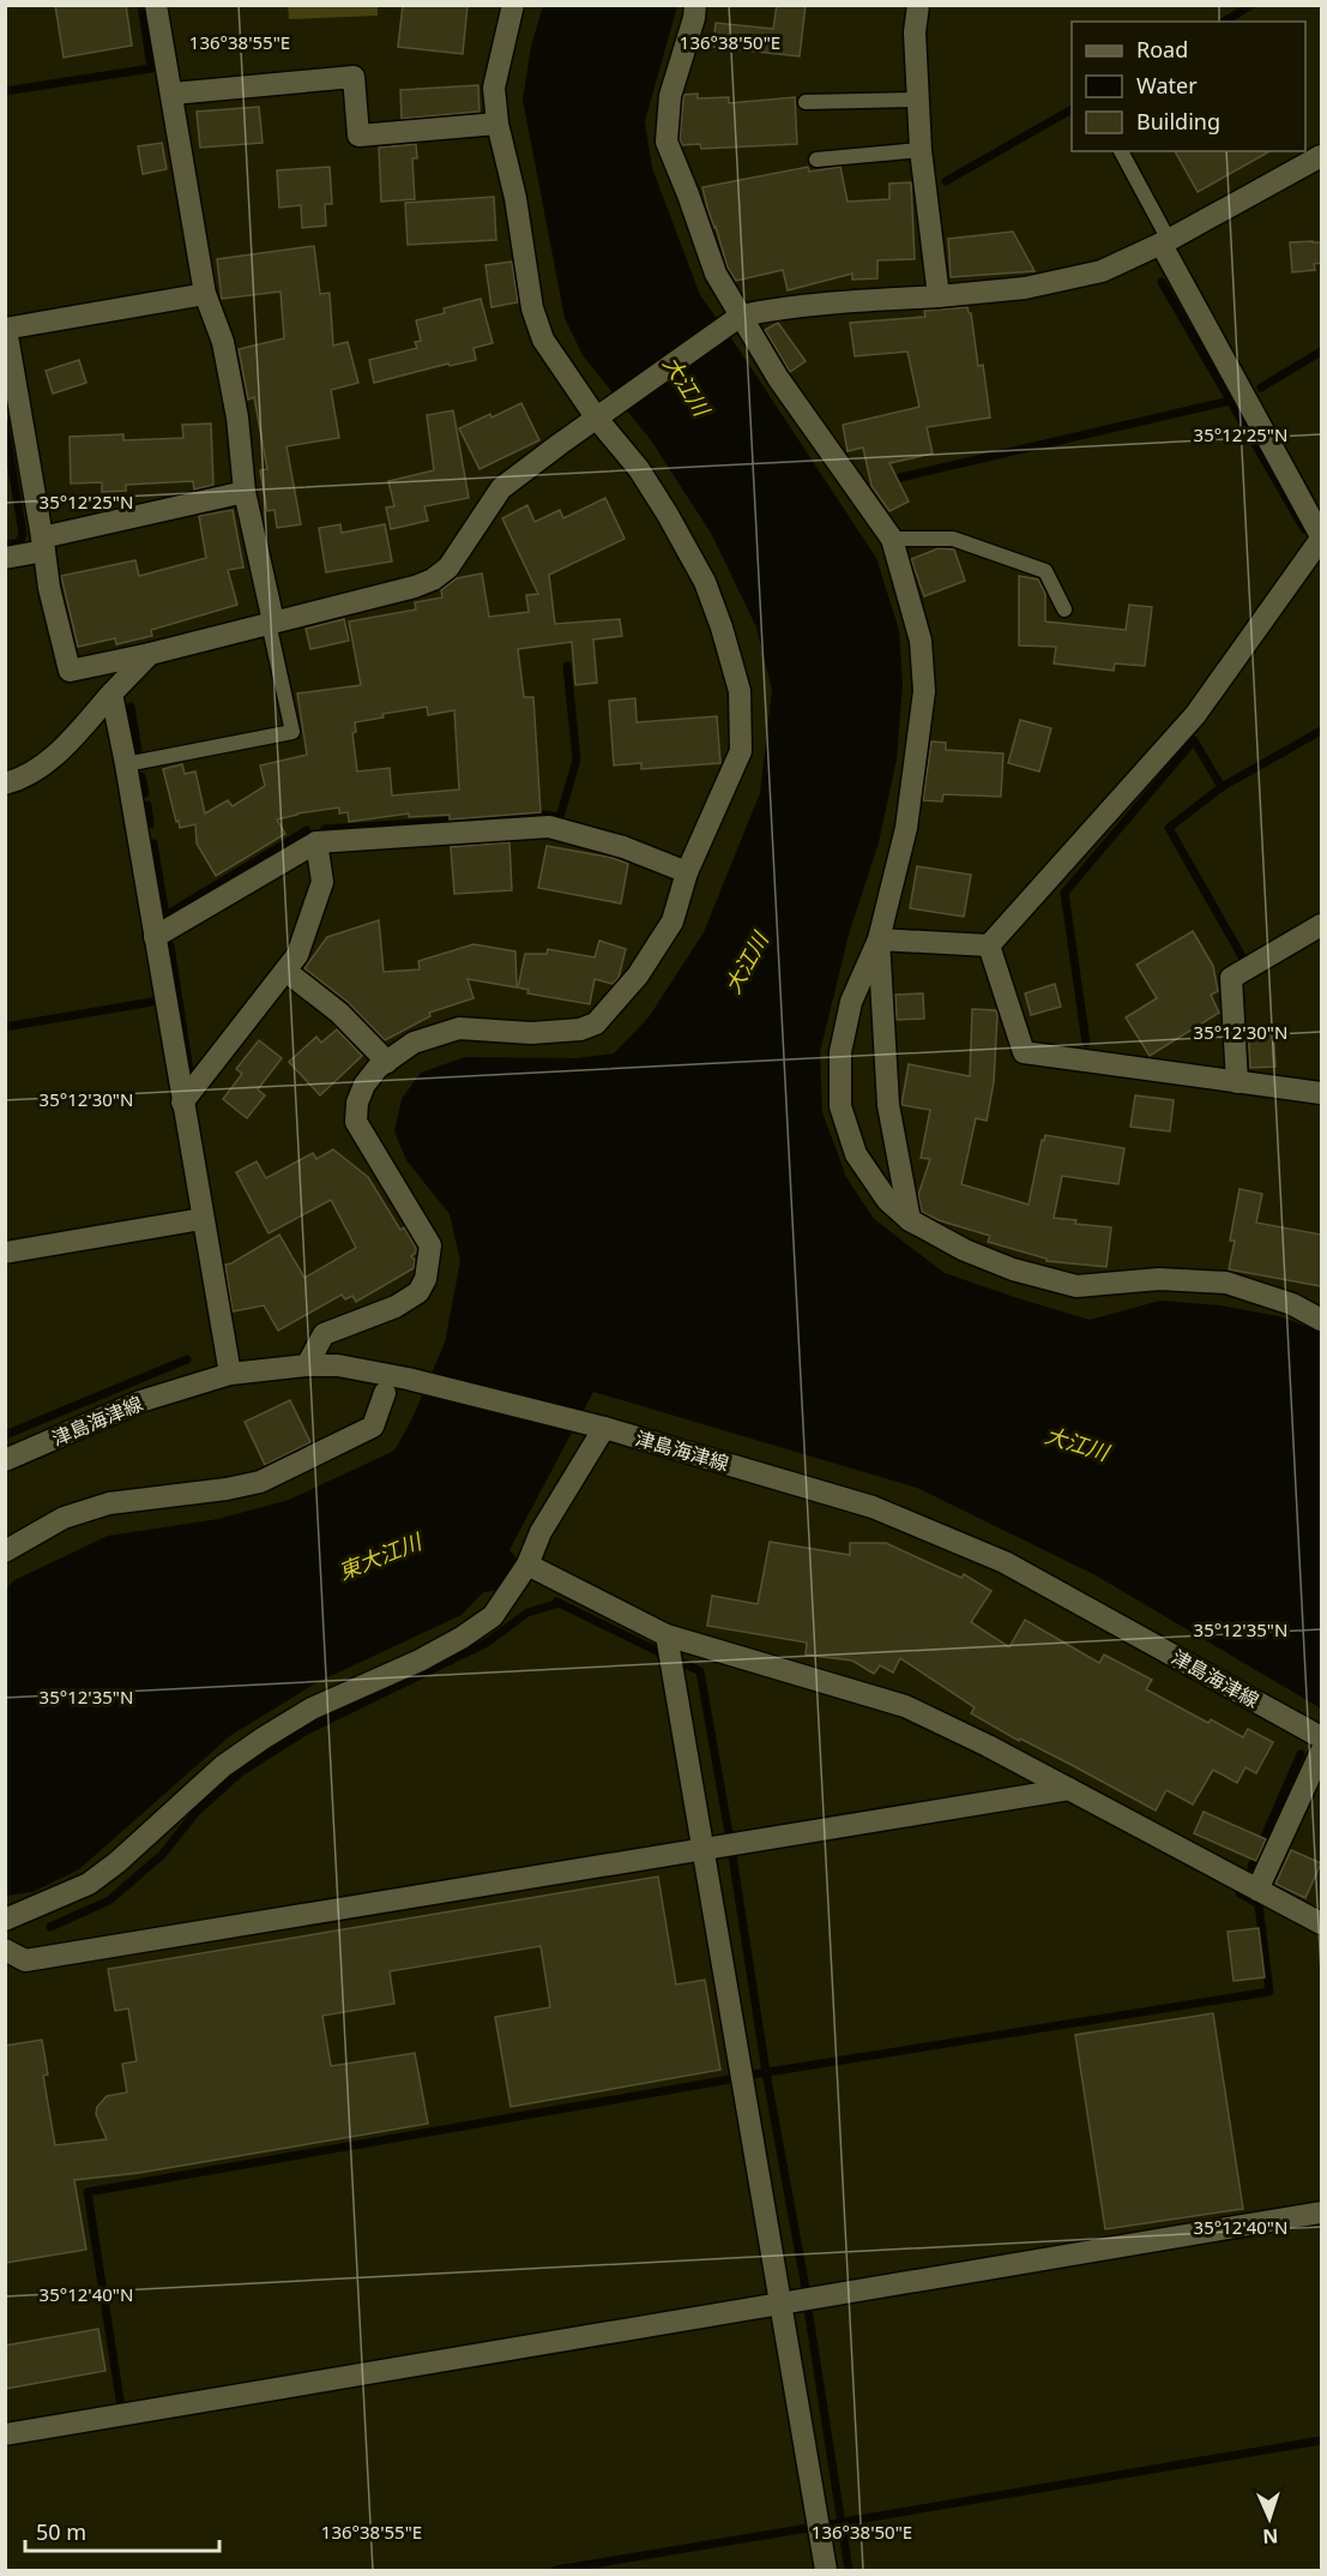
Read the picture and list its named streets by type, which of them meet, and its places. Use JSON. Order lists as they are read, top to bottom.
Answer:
{
  "streets": {
    "street": ["津島海津線"]
  },
  "water": ["大江川", "東大江川"],
  "legend": ["Road", "Water", "Building"],
  "scale_bar": "50 m",
  "north": "bottom",
  "coordinates": [
    "136°38'55\"E",
    "136°38'50\"E",
    "35°12'25\"N",
    "35°12'30\"N",
    "35°12'35\"N",
    "35°12'40\"N"
  ]
}
